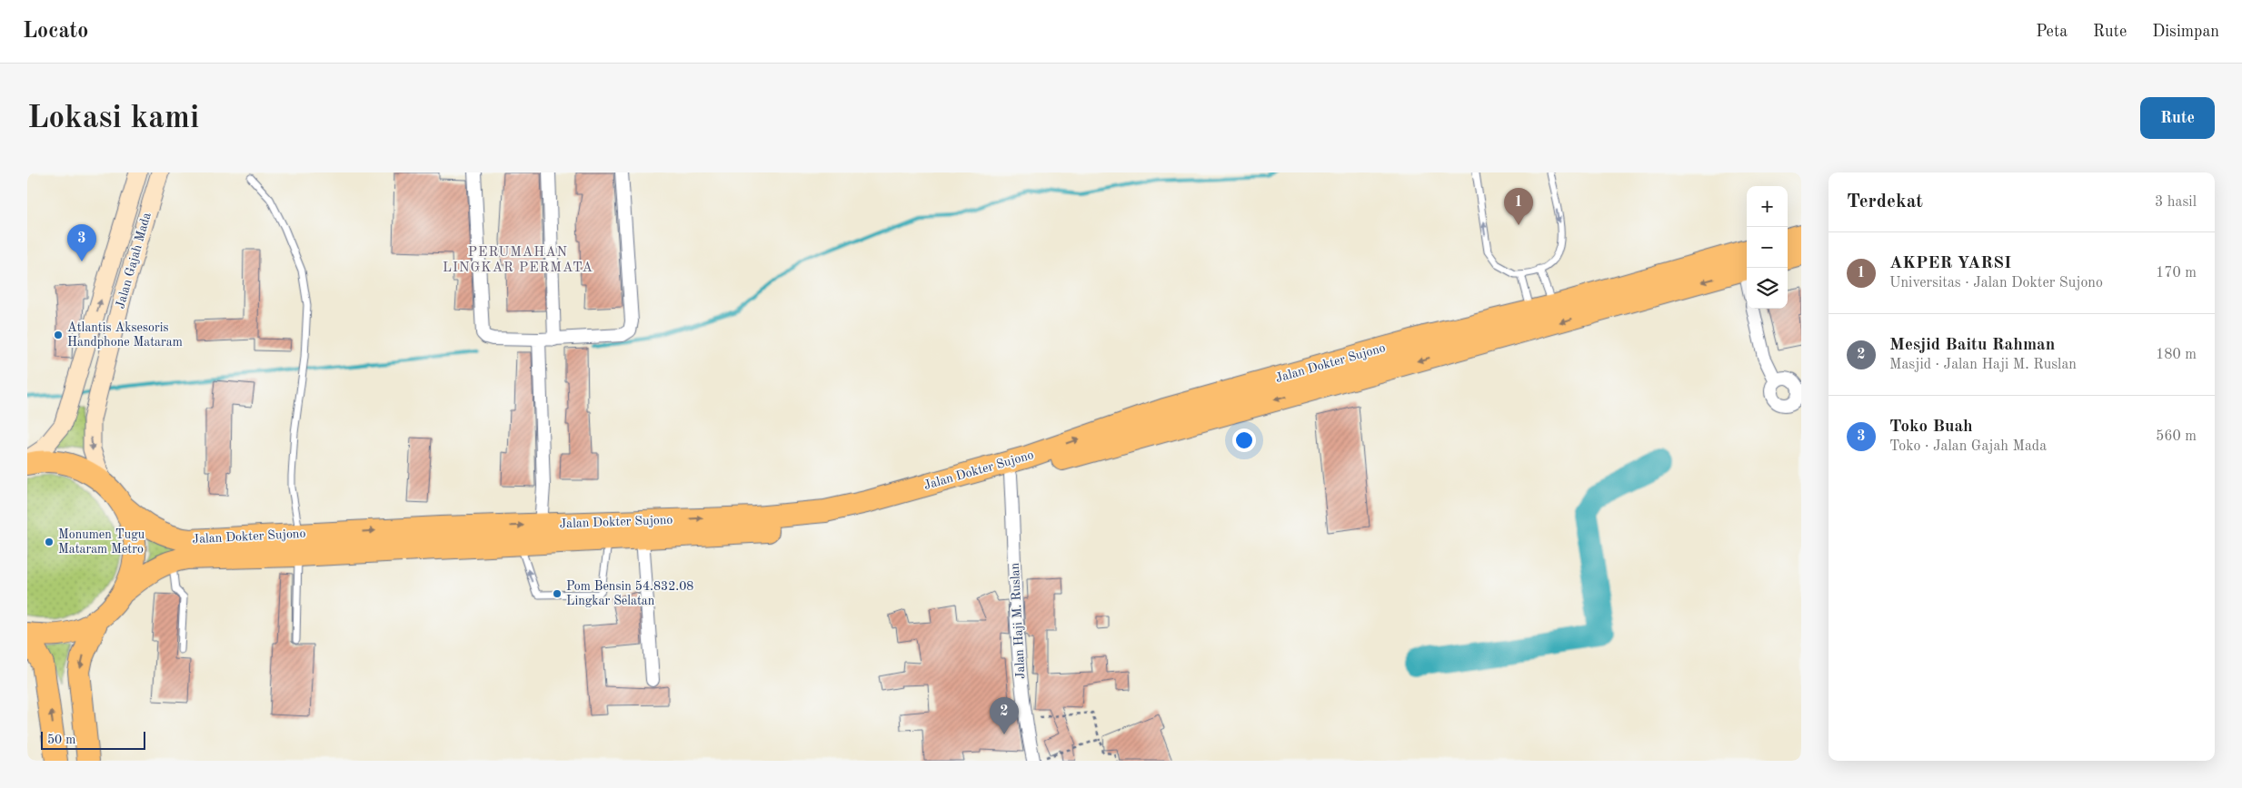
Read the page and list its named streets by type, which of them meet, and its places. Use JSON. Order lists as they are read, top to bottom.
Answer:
{
  "streets": {
    "highway": ["Jalan Dokter Sujono"],
    "main road": ["Jalan Gajah Mada"],
    "street": ["Jalan Haji M. Ruslan"]
  },
  "districts": ["PERUMAHAN LINGKAR PERMATA"],
  "places": ["Atlantis Aksesoris Handphone Mataram", "Monumen Tugu Mataram Metro", "Pom Bensin 54.832.08 Lingkar Selatan"],
  "scale_bar": "50 m",
  "page": {
    "header": "Locato",
    "nav": ["Peta", "Rute", "Disimpan"],
    "buttons": "Rute",
    "title": "Lokasi kami",
    "heading": ["Terdekat", "3 hasil"],
    "map_buttons": ["+", "−"],
    "pins": ["1", "3", "2"],
    "list": [
      {
        "mark": "1",
        "name": "AKPER YARSI",
        "note": "Universitas · Jalan Dokter Sujono",
        "value": "170 m"
      },
      {
        "mark": "2",
        "name": "Mesjid Baitu Rahman",
        "note": "Masjid · Jalan Haji M. Ruslan",
        "value": "180 m"
      },
      {
        "mark": "3",
        "name": "Toko Buah",
        "note": "Toko · Jalan Gajah Mada",
        "value": "560 m"
      }
    ],
    "scale": "50 m"
  }
}
